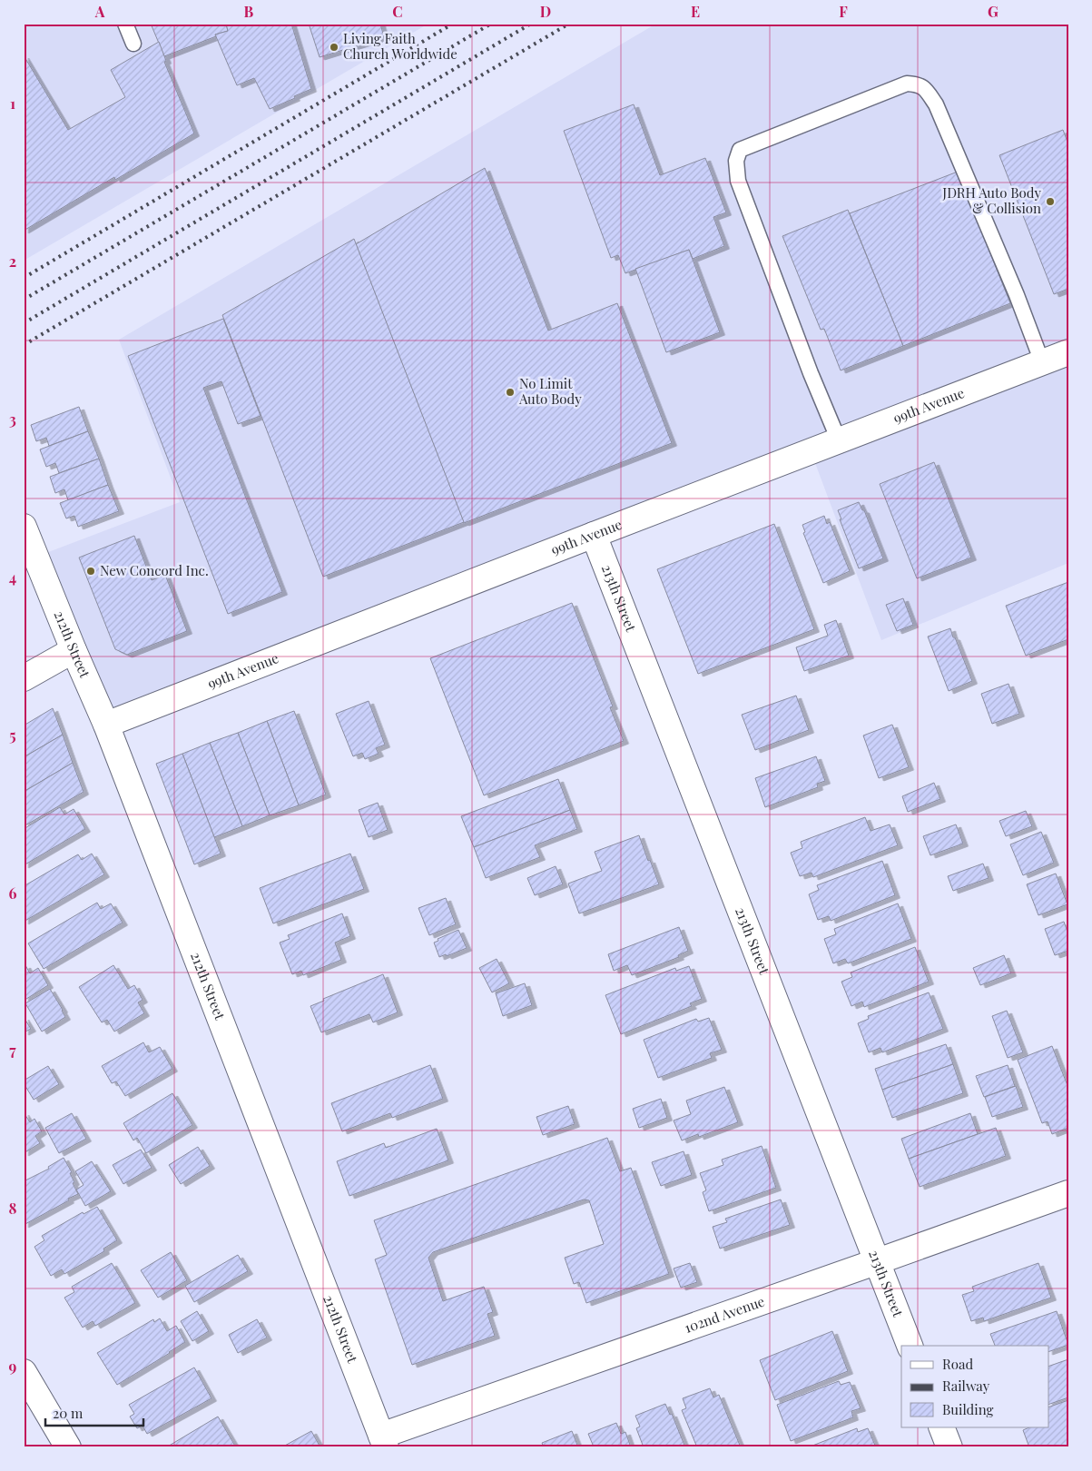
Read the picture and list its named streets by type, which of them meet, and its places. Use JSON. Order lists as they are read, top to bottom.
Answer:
{
  "streets": {
    "street": [
      "99th Avenue",
      "213th Street",
      "212th Street",
      "102nd Avenue"
    ]
  },
  "crossings": [
    ["99th Avenue", "213th Street"],
    ["99th Avenue", "212th Street"],
    ["213th Street", "102nd Avenue"],
    ["212th Street", "102nd Avenue"]
  ],
  "places": [
    "Living Faith Church Worldwide",
    "JDRH Auto Body & Collision",
    "No Limit Auto Body",
    "New Concord Inc."
  ],
  "legend": ["Road", "Railway", "Building"],
  "scale_bar": "20 m",
  "grid": {
    "columns": [
      "A",
      "B",
      "C",
      "D",
      "E",
      "F",
      "G"
    ],
    "rows": [
      "1",
      "2",
      "3",
      "4",
      "5",
      "6",
      "7",
      "8",
      "9"
    ]
  }
}
